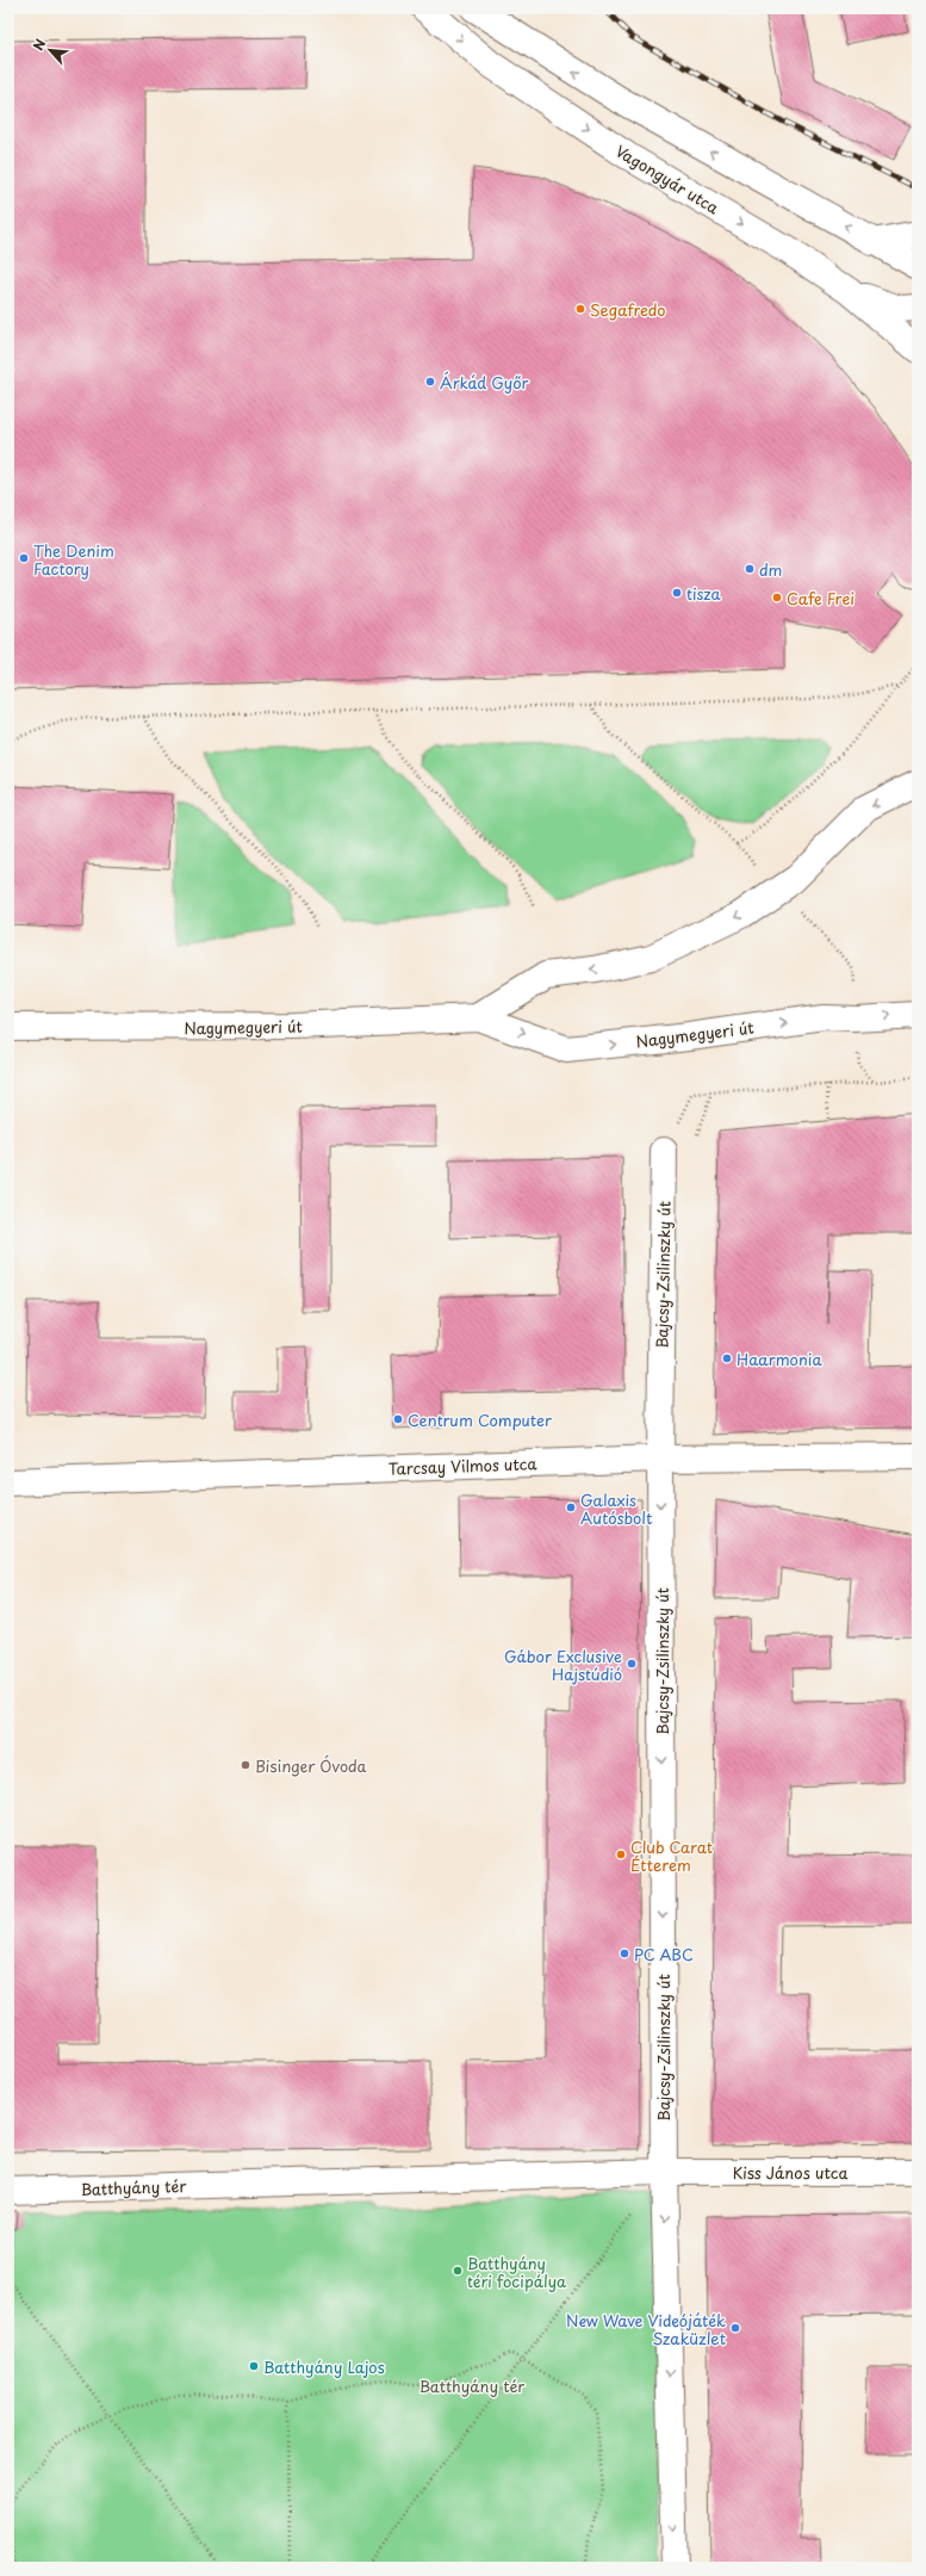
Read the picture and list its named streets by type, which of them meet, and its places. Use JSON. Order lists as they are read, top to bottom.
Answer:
{
  "streets": {
    "street": [
      "Vagongyár utca",
      "Nagymegyeri út",
      "Bajcsy-Zsilinszky út",
      "Tarcsay Vilmos utca",
      "Kiss János utca",
      "Batthyány tér"
    ]
  },
  "crossings": [
    ["Bajcsy-Zsilinszky út", "Tarcsay Vilmos utca"],
    ["Bajcsy-Zsilinszky út", "Kiss János utca"],
    ["Bajcsy-Zsilinszky út", "Batthyány tér"],
    ["Kiss János utca", "Batthyány tér"]
  ],
  "one_way": ["Bajcsy-Zsilinszky út"],
  "parks": ["Batthyány tér"],
  "places": [
    "Segafredo",
    "Árkád Győr",
    "The Denim Factory",
    "dm",
    "tisza",
    "Cafe Frei",
    "Haarmonia",
    "Centrum Computer",
    "Galaxis Autósbolt",
    "Gábor Exclusive Hajstúdió",
    "Bisinger Óvoda",
    "Club Carat Étterem",
    "PC ABC",
    "Batthyány téri focipálya",
    "New Wave Videójáték Szaküzlet",
    "Batthyány Lajos"
  ],
  "north": "top left"
}
